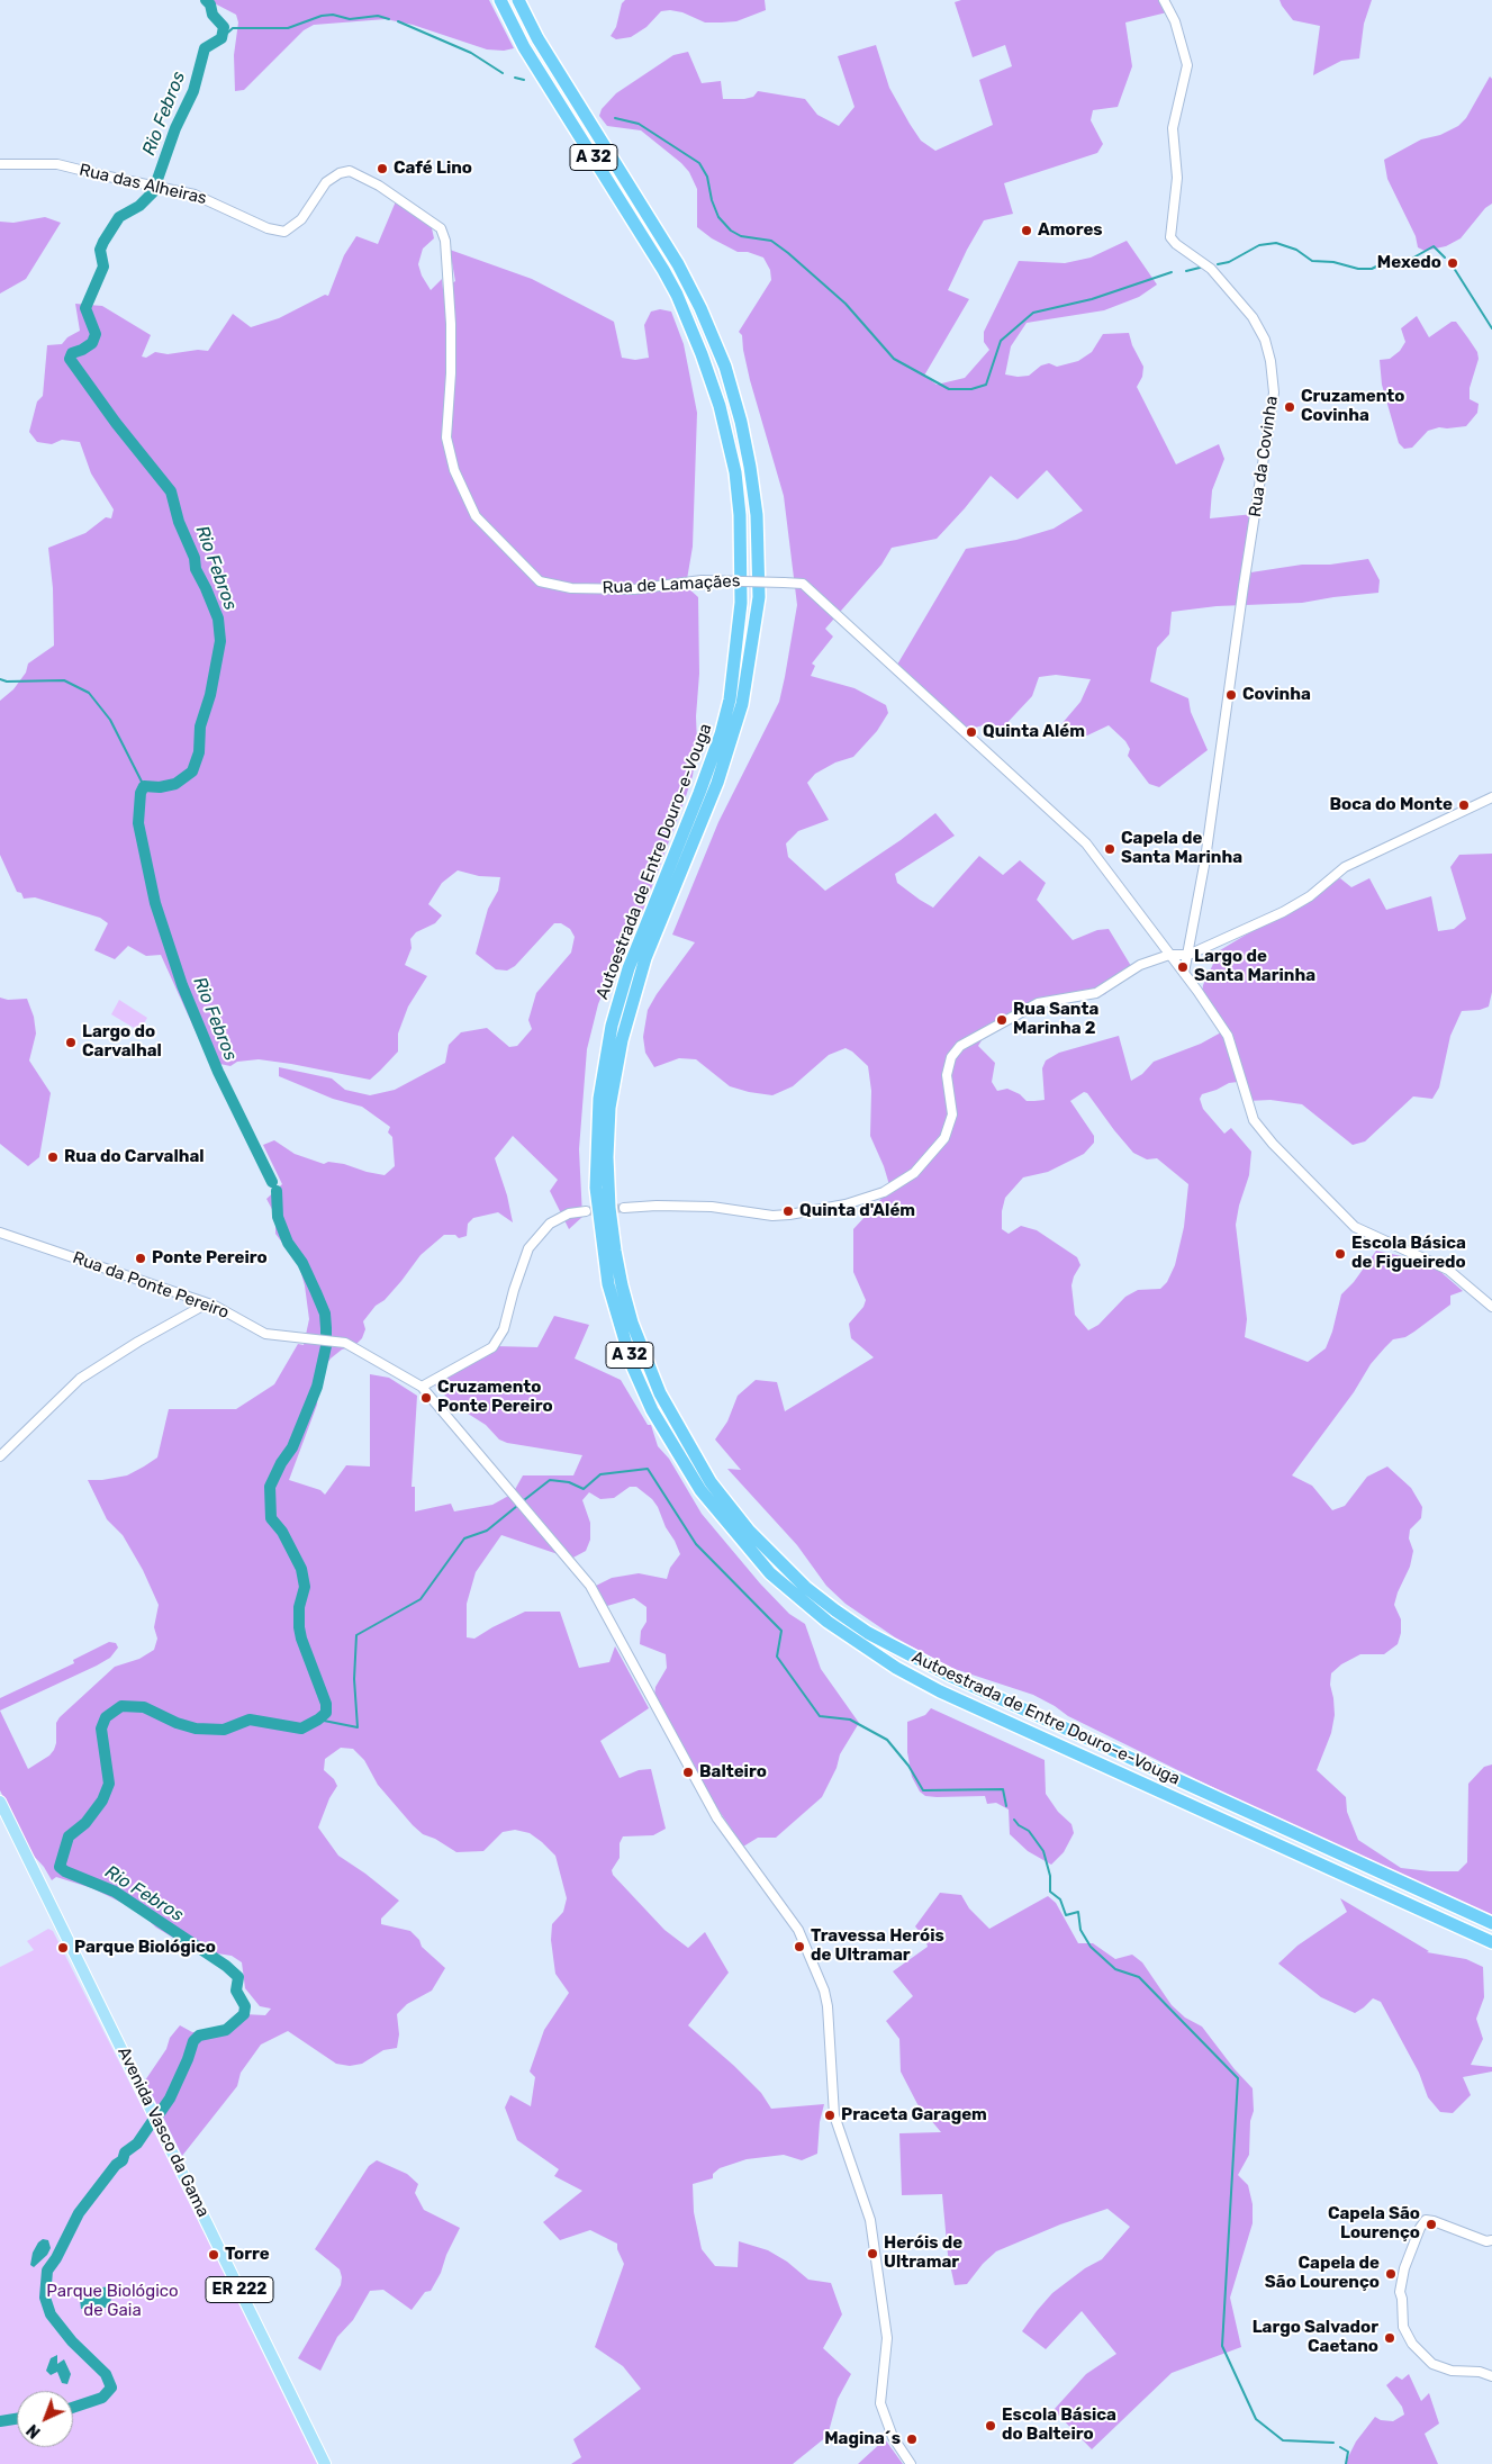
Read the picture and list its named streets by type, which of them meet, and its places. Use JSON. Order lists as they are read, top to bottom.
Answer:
{
  "streets": {
    "highway": ["A 32", "Autoestrada de Entre Douro-e-Vouga"],
    "main road": ["Avenida Vasco da Gama", "ER 222"],
    "street": [
      "Rua das Alheiras",
      "Rua da Covinha",
      "Rua de Lamaçães",
      "Rua da Ponte Pereiro"
    ]
  },
  "crossings": [
    ["Rua das Alheiras", "Rua de Lamaçães"]
  ],
  "water": ["Rio Febros"],
  "parks": ["Parque Biológico de Gaia"],
  "places": [
    "Café Lino",
    "Amores",
    "Mexedo",
    "Cruzamento Covinha",
    "Covinha",
    "Quinta Além",
    "Boca do Monte",
    "Capela de Santa Marinha",
    "Largo de Santa Marinha",
    "Rua Santa Marinha 2",
    "Largo do Carvalhal",
    "Rua do Carvalhal",
    "Quinta d'Além",
    "Escola Básica de Figueiredo",
    "Ponte Pereiro",
    "Cruzamento Ponte Pereiro",
    "Balteiro",
    "Travessa Heróis de Ultramar",
    "Parque Biológico",
    "Praceta Garagem",
    "Capela São Lourenço",
    "Heróis de Ultramar",
    "Torre",
    "Capela de São Lourenço",
    "Largo Salvador Caetano",
    "Escola Básica do Balteiro",
    "Magina´s"
  ],
  "north": "bottom left"
}
